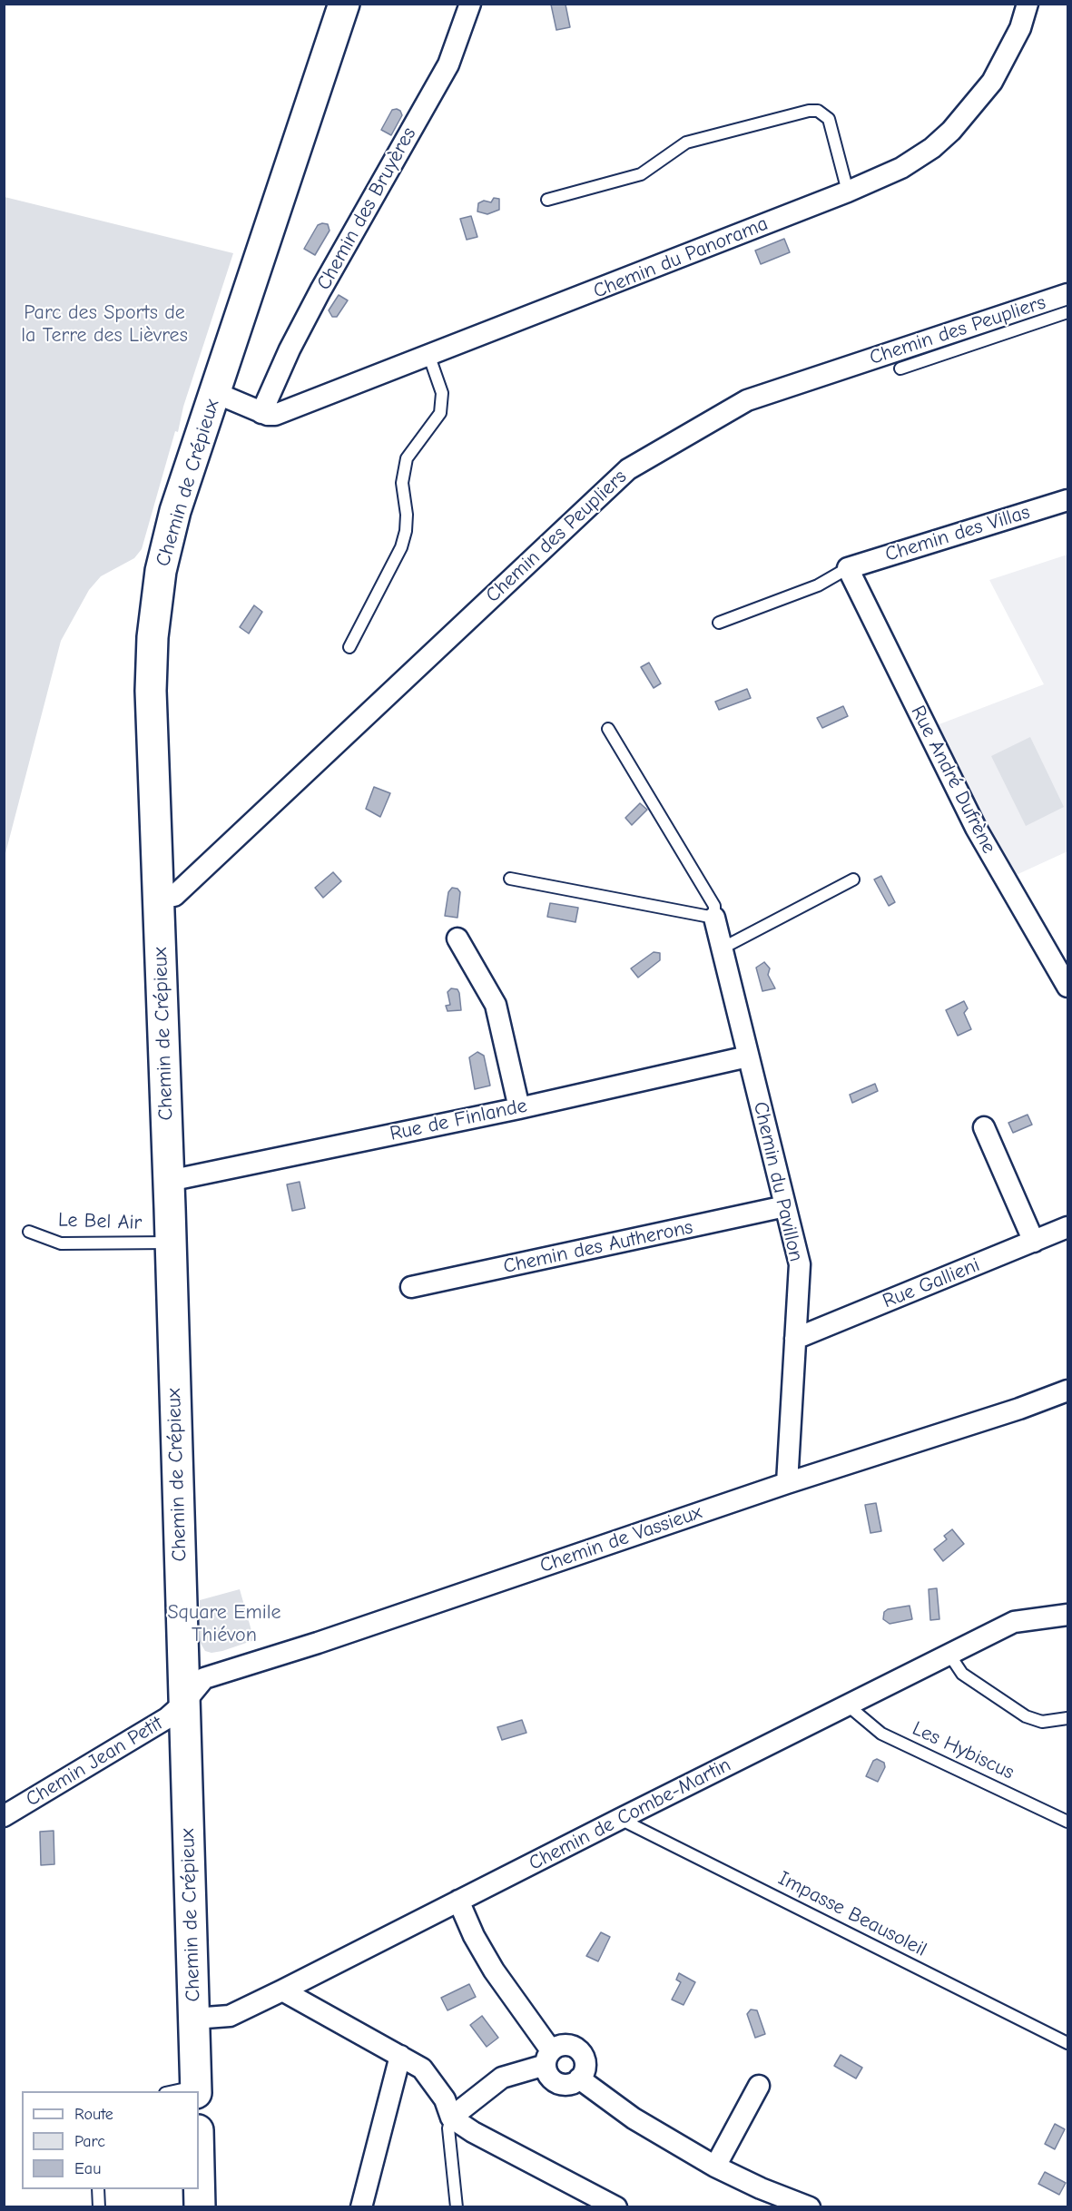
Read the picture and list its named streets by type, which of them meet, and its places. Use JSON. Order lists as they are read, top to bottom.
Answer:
{
  "streets": {
    "street": [
      "Chemin des Bruyères",
      "Chemin du Panorama",
      "Chemin des Peupliers",
      "Chemin de Crépieux",
      "Chemin des Villas",
      "Rue André Dufrène",
      "Rue de Finlande",
      "Chemin du Pavillon",
      "Chemin des Autherons",
      "Rue Gallieni",
      "Chemin de Vassieux",
      "Chemin Jean Petit",
      "Chemin de Combe-Martin"
    ],
    "lane": ["Le Bel Air", "Les Hybiscus", "Impasse Beausoleil"]
  },
  "crossings": [
    ["Chemin des Bruyères", "Chemin du Panorama"],
    ["Chemin des Peupliers", "Chemin de Crépieux"],
    ["Chemin de Crépieux", "Rue de Finlande"],
    ["Chemin de Crépieux", "Le Bel Air"],
    ["Chemin de Crépieux", "Chemin de Vassieux"],
    ["Chemin de Crépieux", "Chemin Jean Petit"],
    ["Chemin de Crépieux", "Chemin de Combe-Martin"],
    ["Chemin des Villas", "Rue André Dufrène"],
    ["Rue de Finlande", "Chemin du Pavillon"],
    ["Chemin du Pavillon", "Chemin des Autherons"],
    ["Chemin du Pavillon", "Rue Gallieni"],
    ["Chemin du Pavillon", "Chemin de Vassieux"],
    ["Chemin de Vassieux", "Chemin Jean Petit"],
    ["Les Hybiscus", "Chemin de Combe-Martin"],
    ["Chemin de Combe-Martin", "Impasse Beausoleil"]
  ],
  "parks": ["Parc des Sports de la Terre des Lièvres", "Square Emile Thiévon"],
  "legend": ["Route", "Parc", "Eau"]
}
